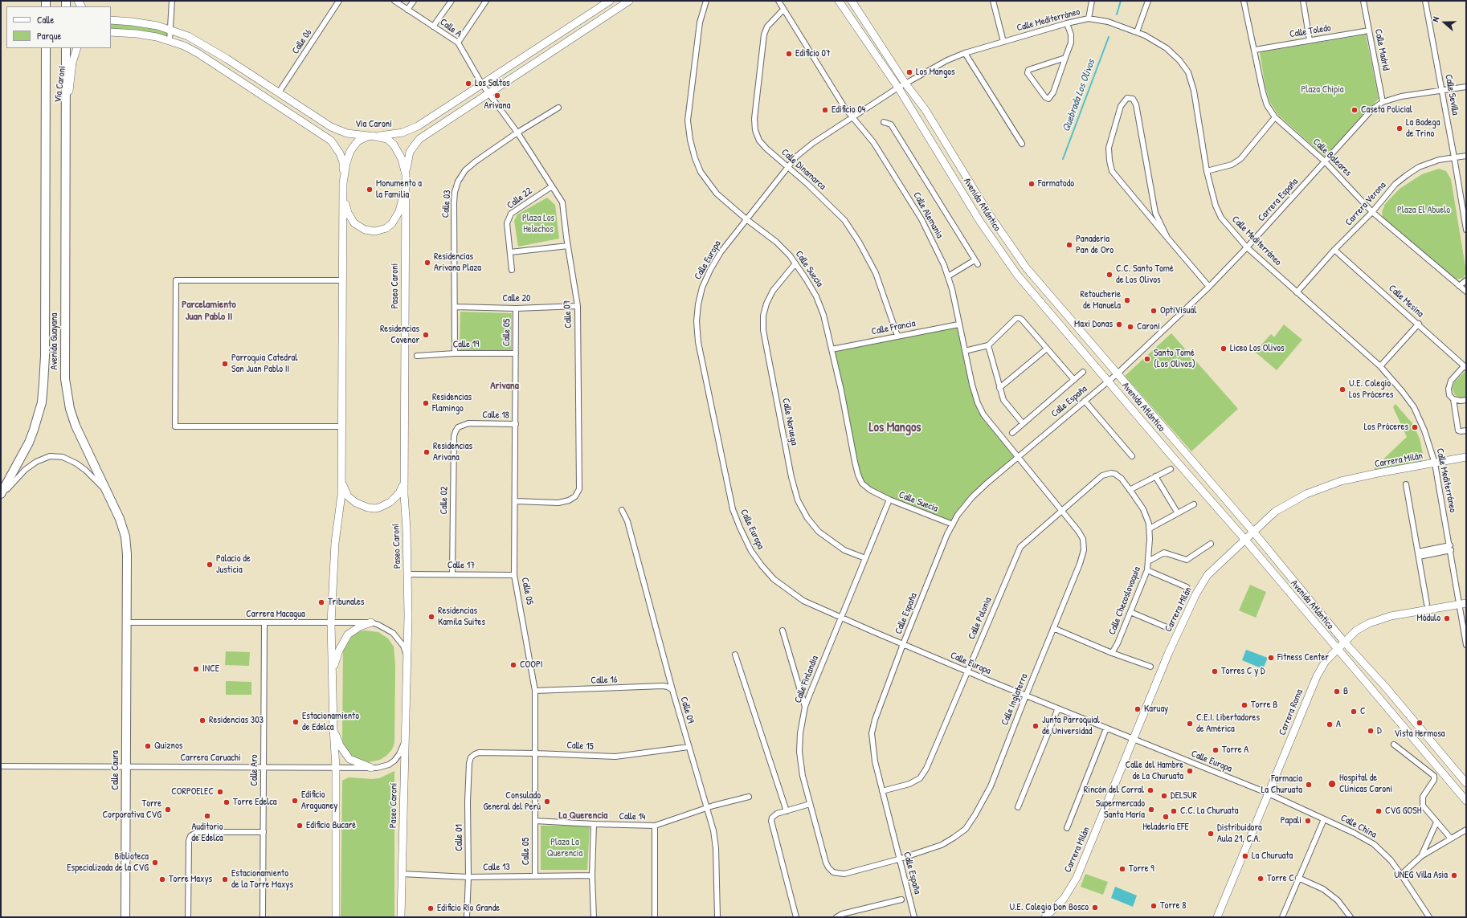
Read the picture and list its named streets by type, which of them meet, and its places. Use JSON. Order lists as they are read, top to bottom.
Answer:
{
  "streets": {
    "main road": [
      "Vía Caroní",
      "Avenida Atlántico",
      "Paseo Caroní",
      "Avenida Guayana",
      "Carrera Milán",
      "Carrera Roma",
      "Calle Caura"
    ],
    "street": [
      "Calle Mediterráneo",
      "Calle A",
      "Calle Toledo",
      "Calle 06",
      "Calle Madrid",
      "Calle Sevilla",
      "Calle Baleares",
      "Calle Dinamarca",
      "Calle 22",
      "Carrera España",
      "Calle 03",
      "Carrera Verona",
      "Calle Alemania",
      "Calle Europa",
      "Calle Suecia",
      "Calle 20",
      "Calle Mesina",
      "Calle 07",
      "Calle Francia",
      "Calle 05",
      "Calle 19",
      "Calle España",
      "Calle 18",
      "Calle Noruega",
      "Calle 02",
      "Calle 17",
      "Calle Checoslovaquia",
      "Carrera Macagua",
      "Calle Polonia",
      "Calle Finlandia",
      "Calle 16",
      "Calle Inglaterra",
      "Calle 09",
      "Calle 15",
      "Carrera Caruachi",
      "Calle Aro",
      "Calle 14",
      "Calle China",
      "Calle 01",
      "Calle 13"
    ]
  },
  "crossings": [
    ["Calle Mediterráneo", "Carrera España"],
    ["Calle Mediterráneo", "Carrera Verona"],
    ["Calle Mediterráneo", "Avenida Atlántico"],
    ["Calle Mediterráneo", "Calle Europa"],
    ["Calle Mediterráneo", "Carrera Milán"],
    ["Calle Mediterráneo", "Carrera Roma"],
    ["Calle A", "Vía Caroní"],
    ["Calle A", "Calle 07"],
    ["Calle Toledo", "Calle Madrid"],
    ["Calle Toledo", "Calle Baleares"],
    ["Calle 06", "Vía Caroní"],
    ["Calle Madrid", "Carrera España"],
    ["Vía Caroní", "Paseo Caroní"],
    ["Vía Caroní", "Avenida Guayana"],
    ["Calle Sevilla", "Carrera España"],
    ["Calle Sevilla", "Carrera Verona"],
    ["Calle Baleares", "Carrera España"],
    ["Calle Baleares", "Carrera Verona"],
    ["Calle Dinamarca", "Calle Alemania"],
    ["Calle Dinamarca", "Calle Europa"],
    ["Calle Dinamarca", "Calle Francia"],
    ["Calle 22", "Calle 07"],
    ["Carrera España", "Avenida Atlántico"],
    ["Carrera España", "Calle España"],
    ["Calle 03", "Calle 20"],
    ["Calle 03", "Calle 07"],
    ["Calle 03", "Calle 19"],
    ["Carrera Verona", "Calle Mesina"],
    ["Avenida Atlántico", "Calle Europa"],
    ["Avenida Atlántico", "Calle España"],
    ["Avenida Atlántico", "Carrera Milán"],
    ["Avenida Atlántico", "Carrera Roma"],
    ["Calle Alemania", "Calle Europa"],
    ["Calle Alemania", "Calle Francia"],
    ["Calle Alemania", "Calle España"],
    ["Calle Alemania", "Calle Inglaterra"],
    ["Calle Europa", "Calle Suecia"],
    ["Calle Europa", "Calle España"],
    ["Calle Europa", "Carrera Milán"],
    ["Calle Europa", "Calle Polonia"],
    ["Calle Europa", "Calle Finlandia"],
    ["Calle Europa", "Calle Inglaterra"],
    ["Calle Europa", "Carrera Roma"],
    ["Calle Europa", "Calle China"],
    ["Calle Suecia", "Calle Francia"],
    ["Calle Suecia", "Calle España"],
    ["Calle Suecia", "Calle Noruega"],
    ["Calle Suecia", "Calle Finlandia"],
    ["Paseo Caroní", "Calle 17"],
    ["Paseo Caroní", "Carrera Macagua"],
    ["Paseo Caroní", "Carrera Caruachi"],
    ["Paseo Caroní", "Calle 13"],
    ["Calle 20", "Calle 07"],
    ["Calle 20", "Calle 05"],
    ["Calle 07", "Calle 05"],
    ["Calle 05", "Calle 19"],
    ["Calle 05", "Calle 18"],
    ["Calle 05", "Calle 17"],
    ["Calle 05", "Calle 16"],
    ["Calle 05", "Calle 15"],
    ["Calle 05", "Calle 14"],
    ["Calle 05", "Calle 13"],
    ["Avenida Guayana", "Carrera Macagua"],
    ["Avenida Guayana", "Calle Caura"],
    ["Calle España", "Calle Polonia"],
    ["Calle España", "Calle Inglaterra"],
    ["Calle 18", "Calle 02"],
    ["Calle Noruega", "Calle Finlandia"],
    ["Calle 02", "Calle 17"],
    ["Calle Checoslovaquia", "Calle Polonia"],
    ["Carrera Macagua", "Calle Caura"],
    ["Carrera Macagua", "Calle Aro"],
    ["Calle Polonia", "Calle Inglaterra"],
    ["Calle Finlandia", "Calle Inglaterra"],
    ["Calle 16", "Calle 09"],
    ["Calle 09", "Calle 15"],
    ["Calle 09", "Calle 14"],
    ["Carrera Roma", "Calle China"],
    ["Calle 15", "Calle 01"],
    ["Carrera Caruachi", "Calle Caura"],
    ["Carrera Caruachi", "Calle Aro"],
    ["Calle 01", "Calle 13"]
  ],
  "districts": [
    "Parcelamiento Juan Pablo II",
    "Arivana",
    "Los Mangos",
    "La Querencia"
  ],
  "water": ["Quebrada Los Olivos"],
  "parks": [
    "Plaza Chipia",
    "Plaza El Abuelo",
    "Plaza Los Helechos",
    "Plaza La Querencia"
  ],
  "places": [
    "Edificio 07",
    "Los Mangos",
    "Los Saltos",
    "Arivana",
    "Edificio 04",
    "Caseta Policial",
    "La Bodega de Trino",
    "Farmatodo",
    "Monumento a la Familia",
    "Panadería Pan de Oro",
    "Residencias Arivana Plaza",
    "C.C. Santo Tomé de Los Olivos",
    "Retoucherie de Manuela",
    "OptiVisual",
    "Maxi Donas",
    "Caroní",
    "Residencias Covenor",
    "Liceo Los Olivos",
    "Santo Tomé (Los Olivos)",
    "Parroquia Catedral San Juan Pablo II",
    "U.E. Colegio Los Próceres",
    "Residencias Flamingo",
    "Los Próceres",
    "Residencias Arivana",
    "Palacio de Justicia",
    "Tribunales",
    "Residencias Kamila Suites",
    "Módulo",
    "Fitness Center",
    "COOPI",
    "INCE",
    "Torres C y D",
    "B",
    "Torre B",
    "Karuay",
    "C",
    "Residencias 303",
    "Estacionamiento de Edelca",
    "Vista Hermosa",
    "C.E.I. Libertadores de América",
    "A",
    "Junta Parroquial de Universidad",
    "D",
    "Quiznos",
    "Torre A",
    "Calle del Hambre de La Churuata",
    "Hospital de Clínicas Caroní",
    "Farmacia La Churuata",
    "Rincón del Corral",
    "CORPOELEC",
    "DELSUR",
    "Edificio Araguaney",
    "Consulado General del Perú",
    "Torre Edelca",
    "Torre Corporativa CVG",
    "Supermercado Santa María",
    "C.C. La Churuata",
    "CVG GOSH",
    "Auditorio de Edelca",
    "Heladería EFE",
    "Papalí",
    "Edificio Bucaré",
    "Distribuidora Aula 21, C.A.",
    "La Churuata",
    "Biblioteca Especializada de la CVG",
    "Torre 9",
    "UNEG Villa Asia",
    "Torre C",
    "Torre Maxys",
    "Estacionamiento de la Torre Maxys",
    "Torre 8",
    "U.E. Colegio Don Bosco",
    "Edificio Río Grande"
  ],
  "legend": ["Calle", "Parque"],
  "north": "left"
}
